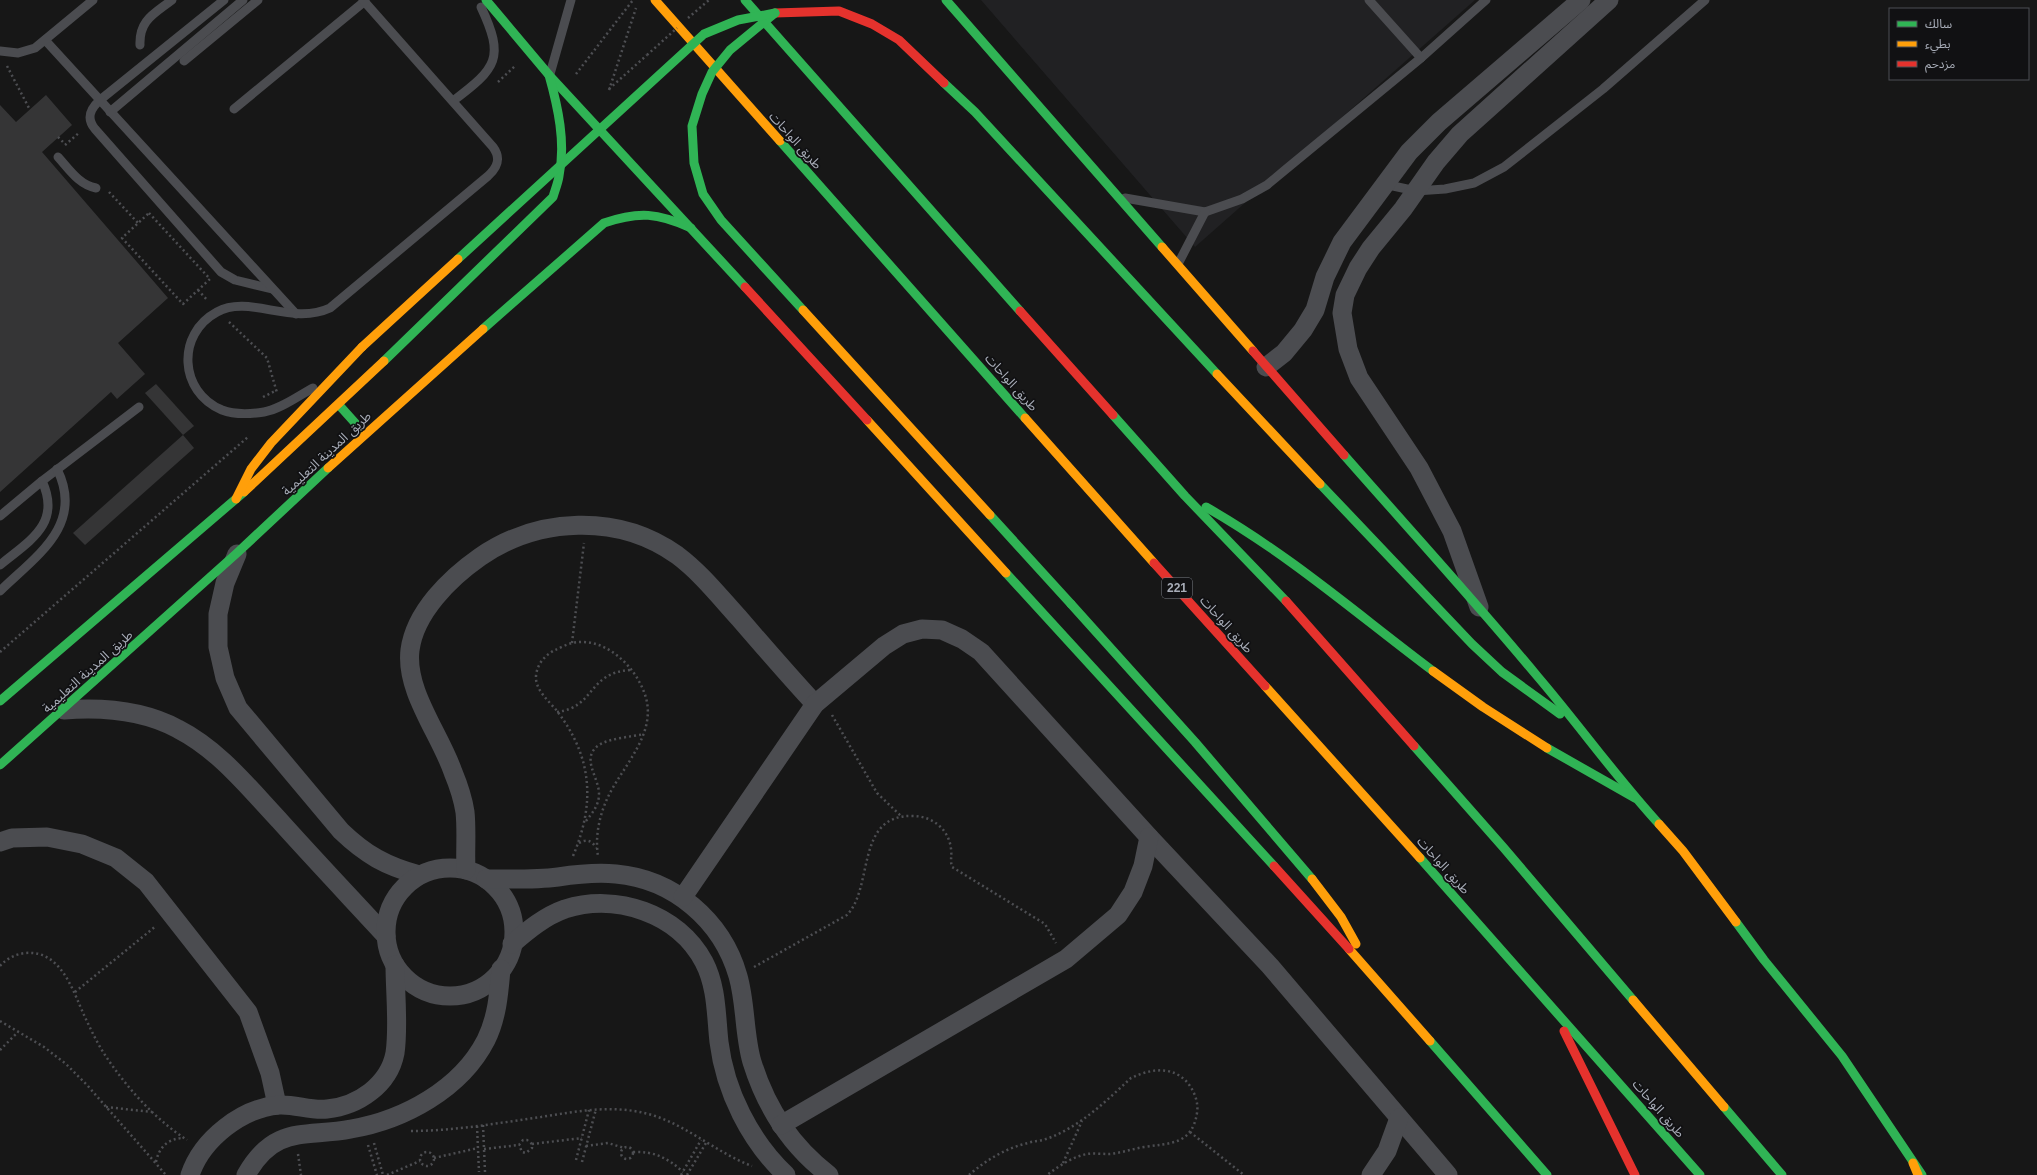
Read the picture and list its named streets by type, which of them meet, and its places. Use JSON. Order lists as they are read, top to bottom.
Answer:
{
  "streets": {
    "main road": ["طريق الواحات", "طريق المدينة التعليمية", "221"]
  },
  "legend": ["سالك", "بطيء", "مزدحم"]
}
